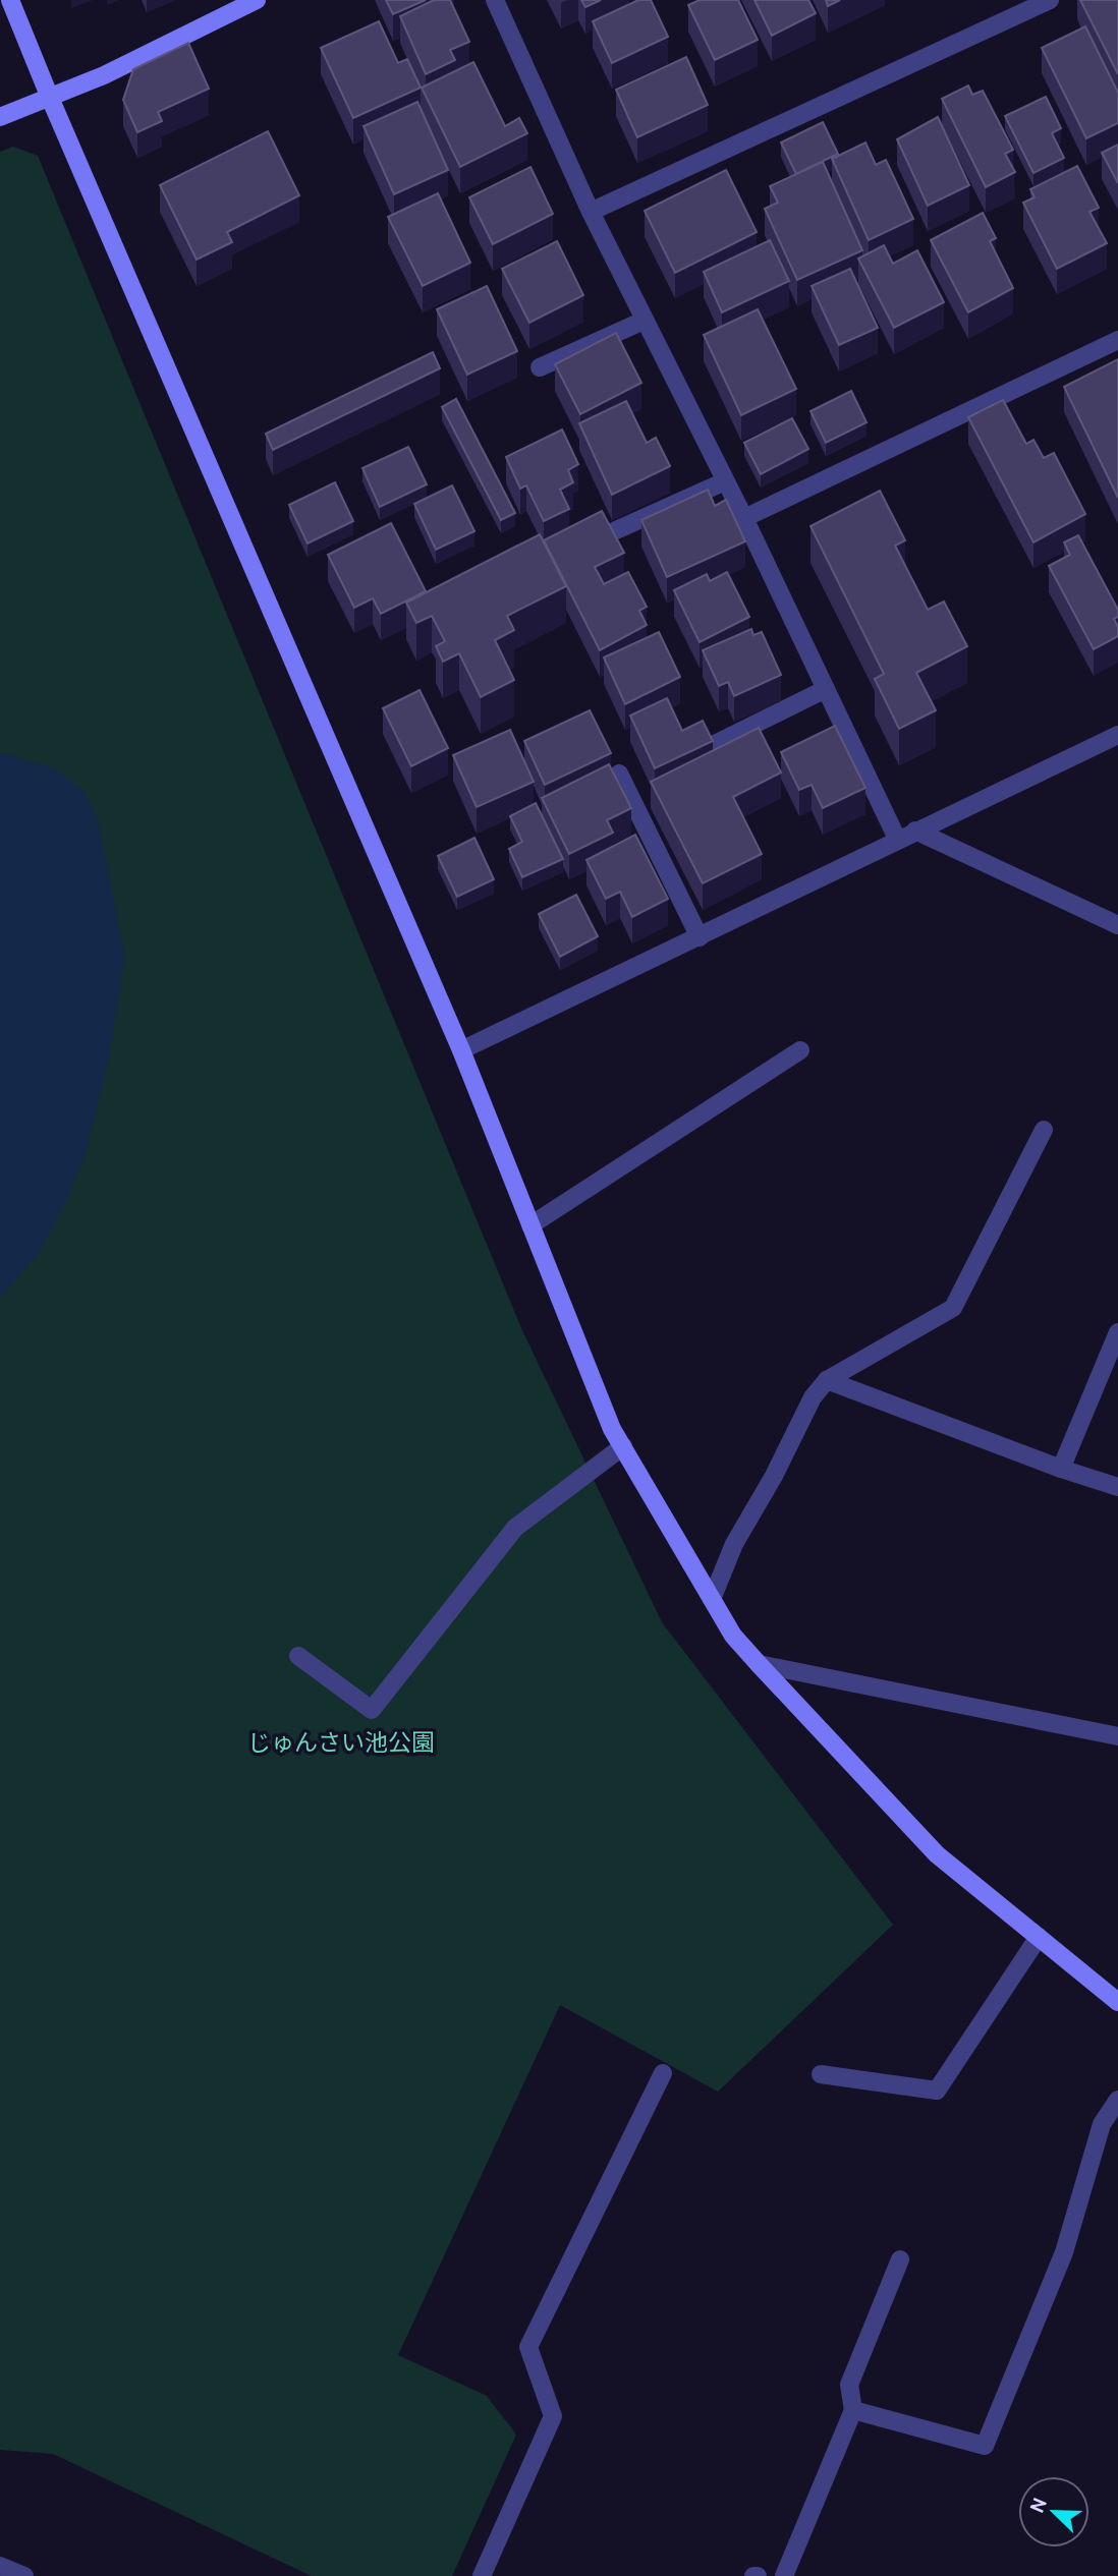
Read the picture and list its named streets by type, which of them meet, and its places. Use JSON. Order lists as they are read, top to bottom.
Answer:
{
  "parks": ["じゅんさい池公園"],
  "north": "top left"
}
